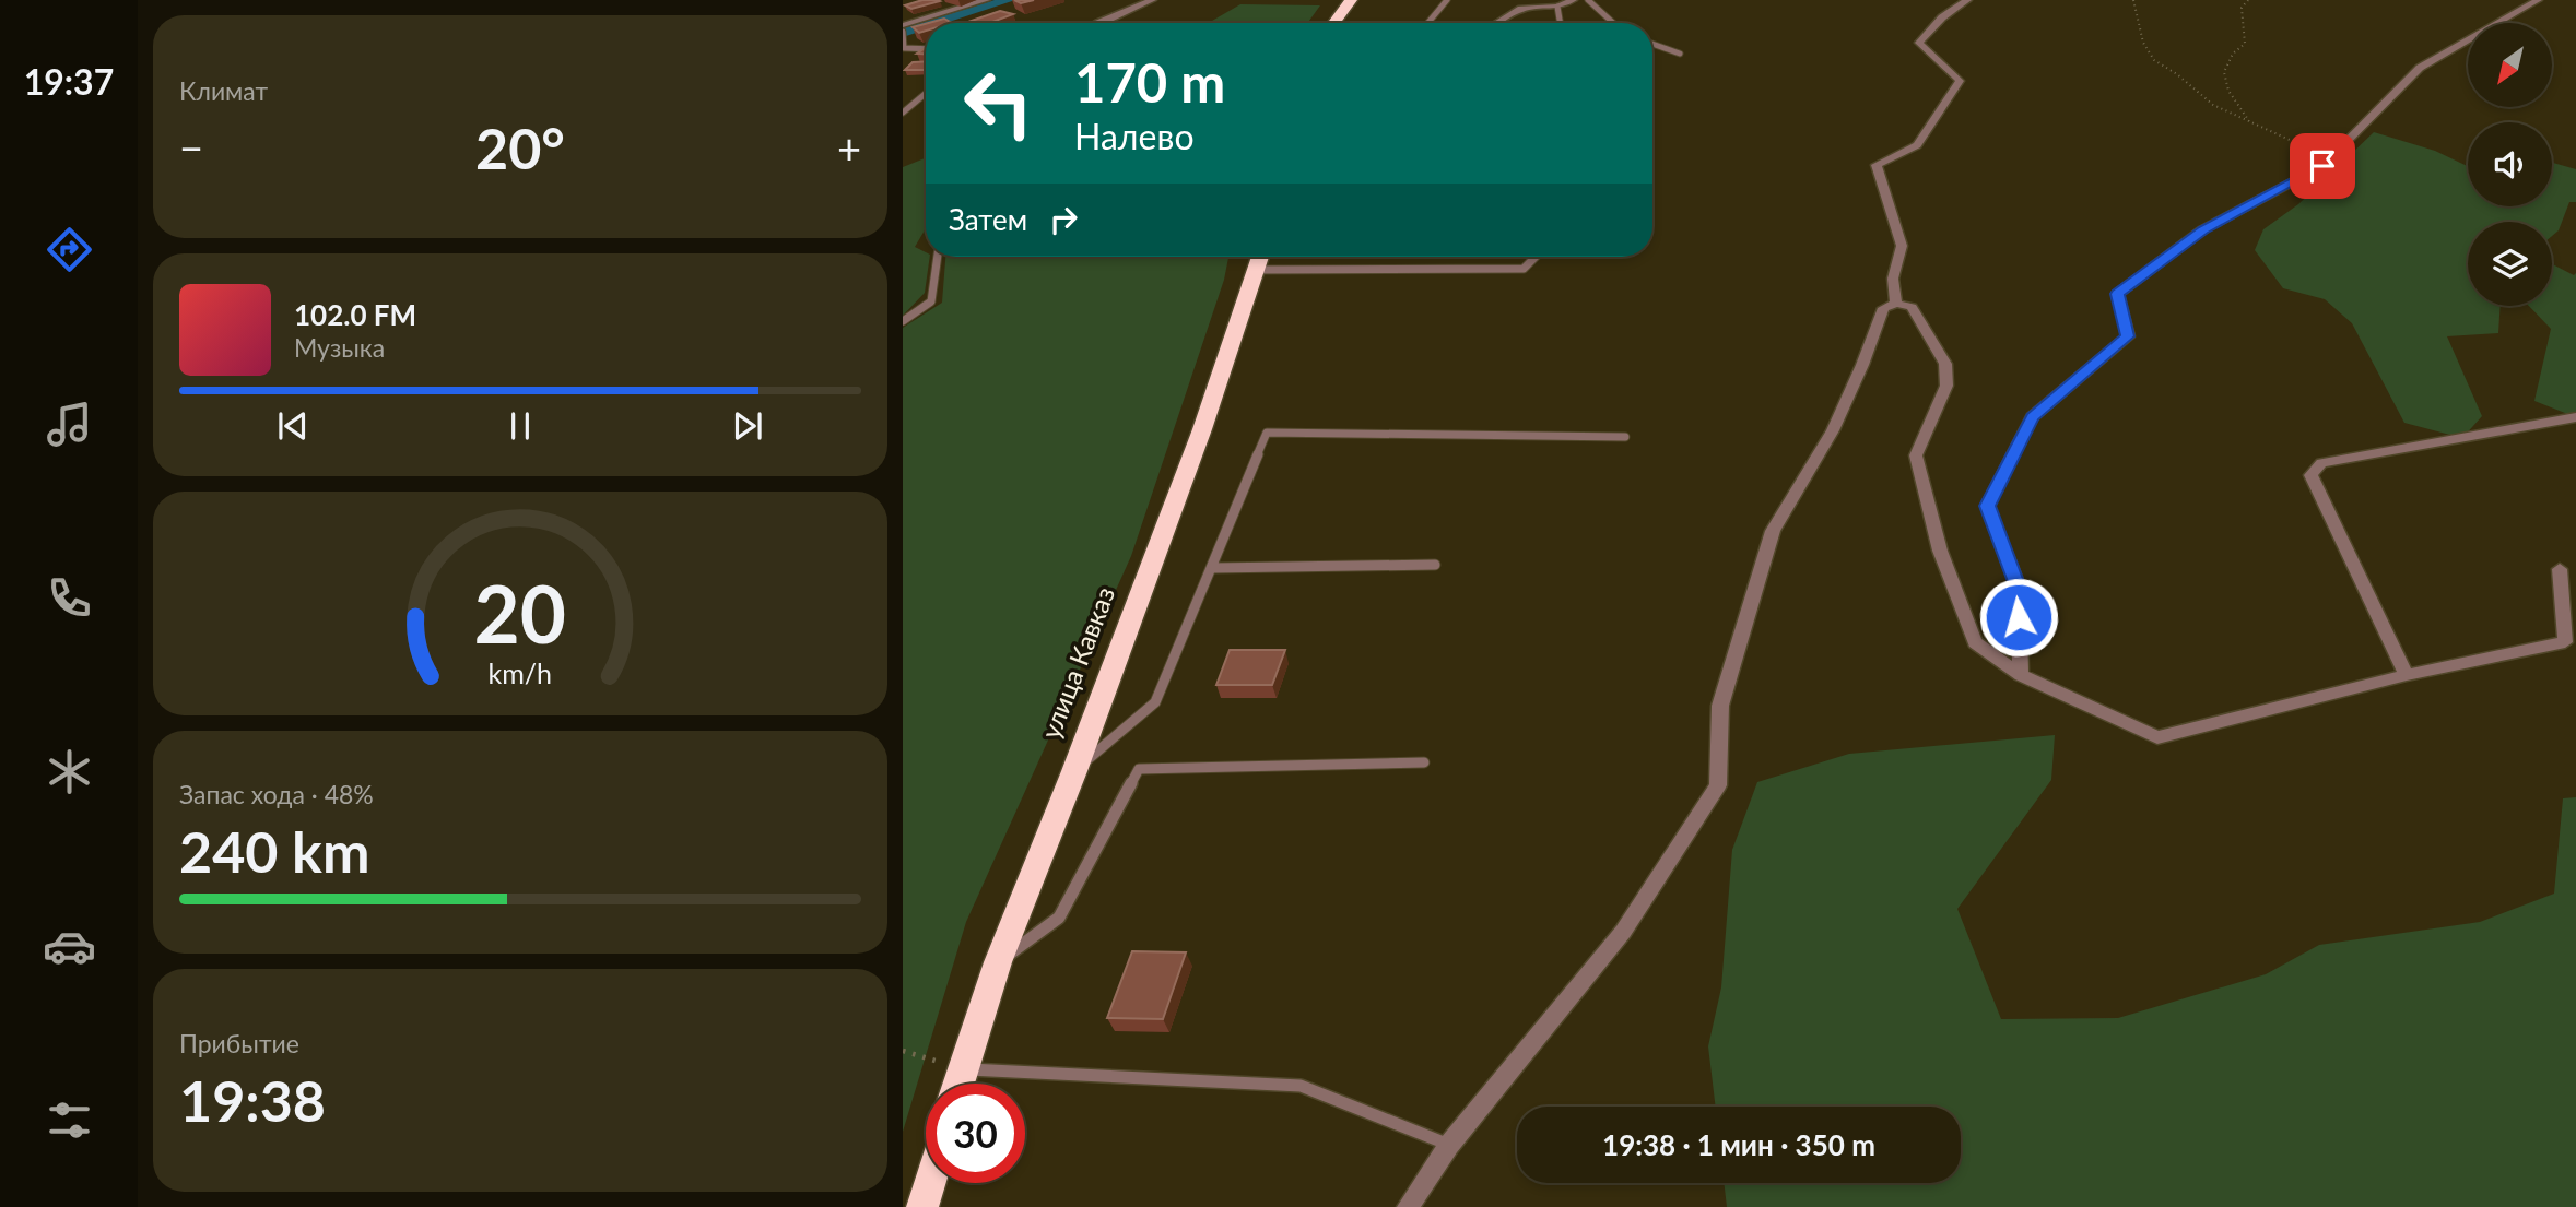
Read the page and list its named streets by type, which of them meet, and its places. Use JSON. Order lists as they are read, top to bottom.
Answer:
{
  "streets": {
    "highway": ["улица Кавказ"]
  },
  "north": "bottom left",
  "page": {
    "tabs": "19:37",
    "tile": [
      "Климат",
      ["Запас хода · 48%", "240 km"],
      ["Прибытие", "19:38"]
    ],
    "turn": ["170 m", "Налево"],
    "heat": ["−", "20°", "+"],
    "then": "Затем",
    "song": ["102.0 FM", "Музыка"],
    "limit": "30",
    "trip": "19:38 · 1 мин · 350 m",
    "gauge": ["20", "km/h"]
  }
}
